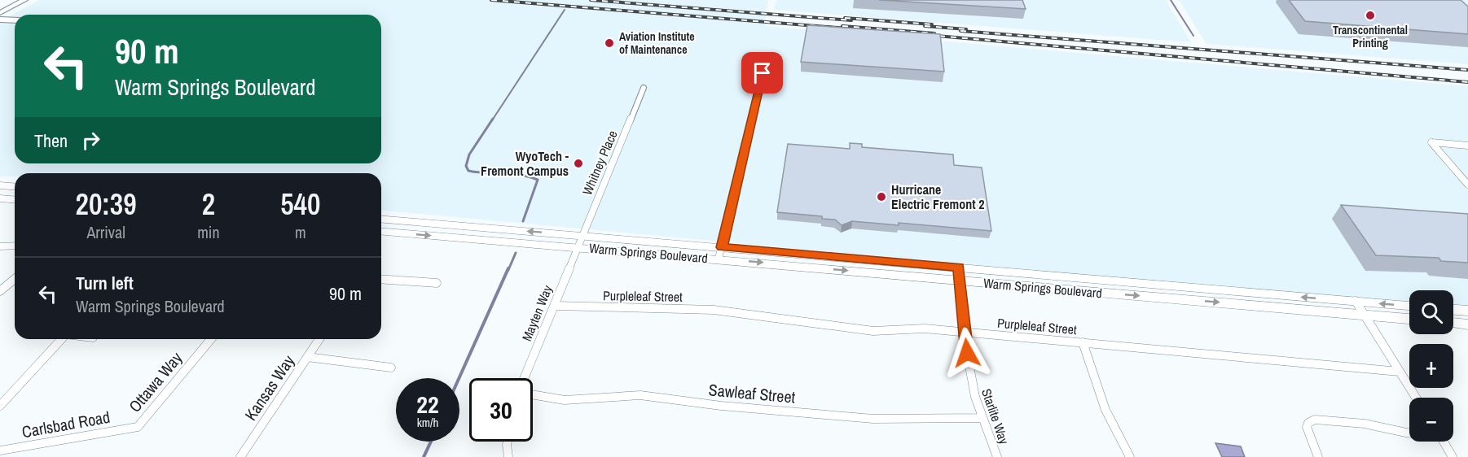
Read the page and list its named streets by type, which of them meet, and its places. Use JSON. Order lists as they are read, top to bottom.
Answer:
{
  "streets": {
    "main road": ["Warm Springs Boulevard"],
    "street": [
      "Whitney Place",
      "Purpleleaf Street",
      "Mayten Way",
      "Ottawa Way",
      "Kansas Way",
      "Sawleaf Street",
      "Starlite Way",
      "Carlsbad Road"
    ]
  },
  "crossings": [
    ["Whitney Place", "Warm Springs Boulevard"],
    ["Whitney Place", "Mayten Way"],
    ["Warm Springs Boulevard", "Mayten Way"],
    ["Warm Springs Boulevard", "Starlite Way"],
    ["Purpleleaf Street", "Mayten Way"],
    ["Purpleleaf Street", "Starlite Way"],
    ["Ottawa Way", "Carlsbad Road"],
    ["Sawleaf Street", "Starlite Way"]
  ],
  "places": [
    "Transcontinental Printing",
    "Aviation Institute of Maintenance",
    "WyoTech - Fremont Campus",
    "Hurricane Electric Fremont 2"
  ],
  "page": {
    "turn": ["90 m", "Warm Springs Boulevard"],
    "then": "Then",
    "eta": [
      "20:39",
      "Arrival",
      "2",
      "min",
      "540",
      "m"
    ],
    "list": [
      {
        "name": "Turn left",
        "note": "Warm Springs Boulevard",
        "value": "90 m"
      }
    ],
    "map_buttons": ["+", "−"],
    "speed": "22 km/h",
    "limit": "30"
  }
}
